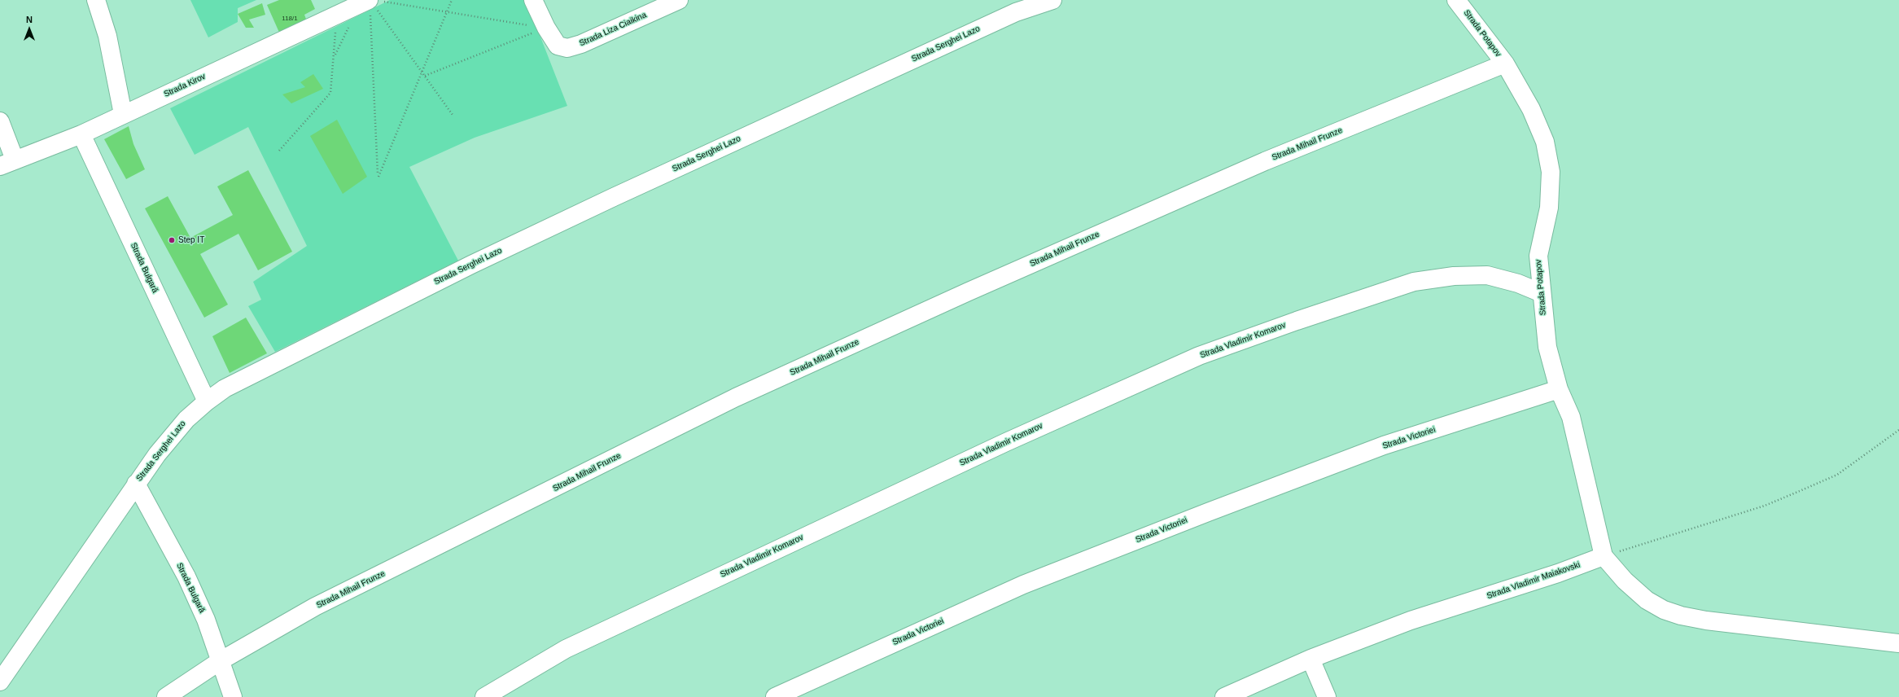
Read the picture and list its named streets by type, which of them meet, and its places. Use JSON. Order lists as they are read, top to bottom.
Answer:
{
  "streets": {
    "street": [
      "Strada Liza Ciaikina",
      "Strada Potapov",
      "Strada Serghei Lazo",
      "Strada Kirov",
      "Strada Mihail Frunze",
      "Strada Bulgară",
      "Strada Vladimir Komarov",
      "Strada Victoriei",
      "Strada Vladimir Maiakovski"
    ]
  },
  "crossings": [
    ["Strada Potapov", "Strada Mihail Frunze"],
    ["Strada Potapov", "Strada Vladimir Komarov"],
    ["Strada Potapov", "Strada Victoriei"],
    ["Strada Potapov", "Strada Vladimir Maiakovski"],
    ["Strada Serghei Lazo", "Strada Bulgară"],
    ["Strada Kirov", "Strada Bulgară"],
    ["Strada Mihail Frunze", "Strada Bulgară"]
  ],
  "places": ["Step IT"],
  "house_numbers": ["118/1"],
  "north": "top"
}
